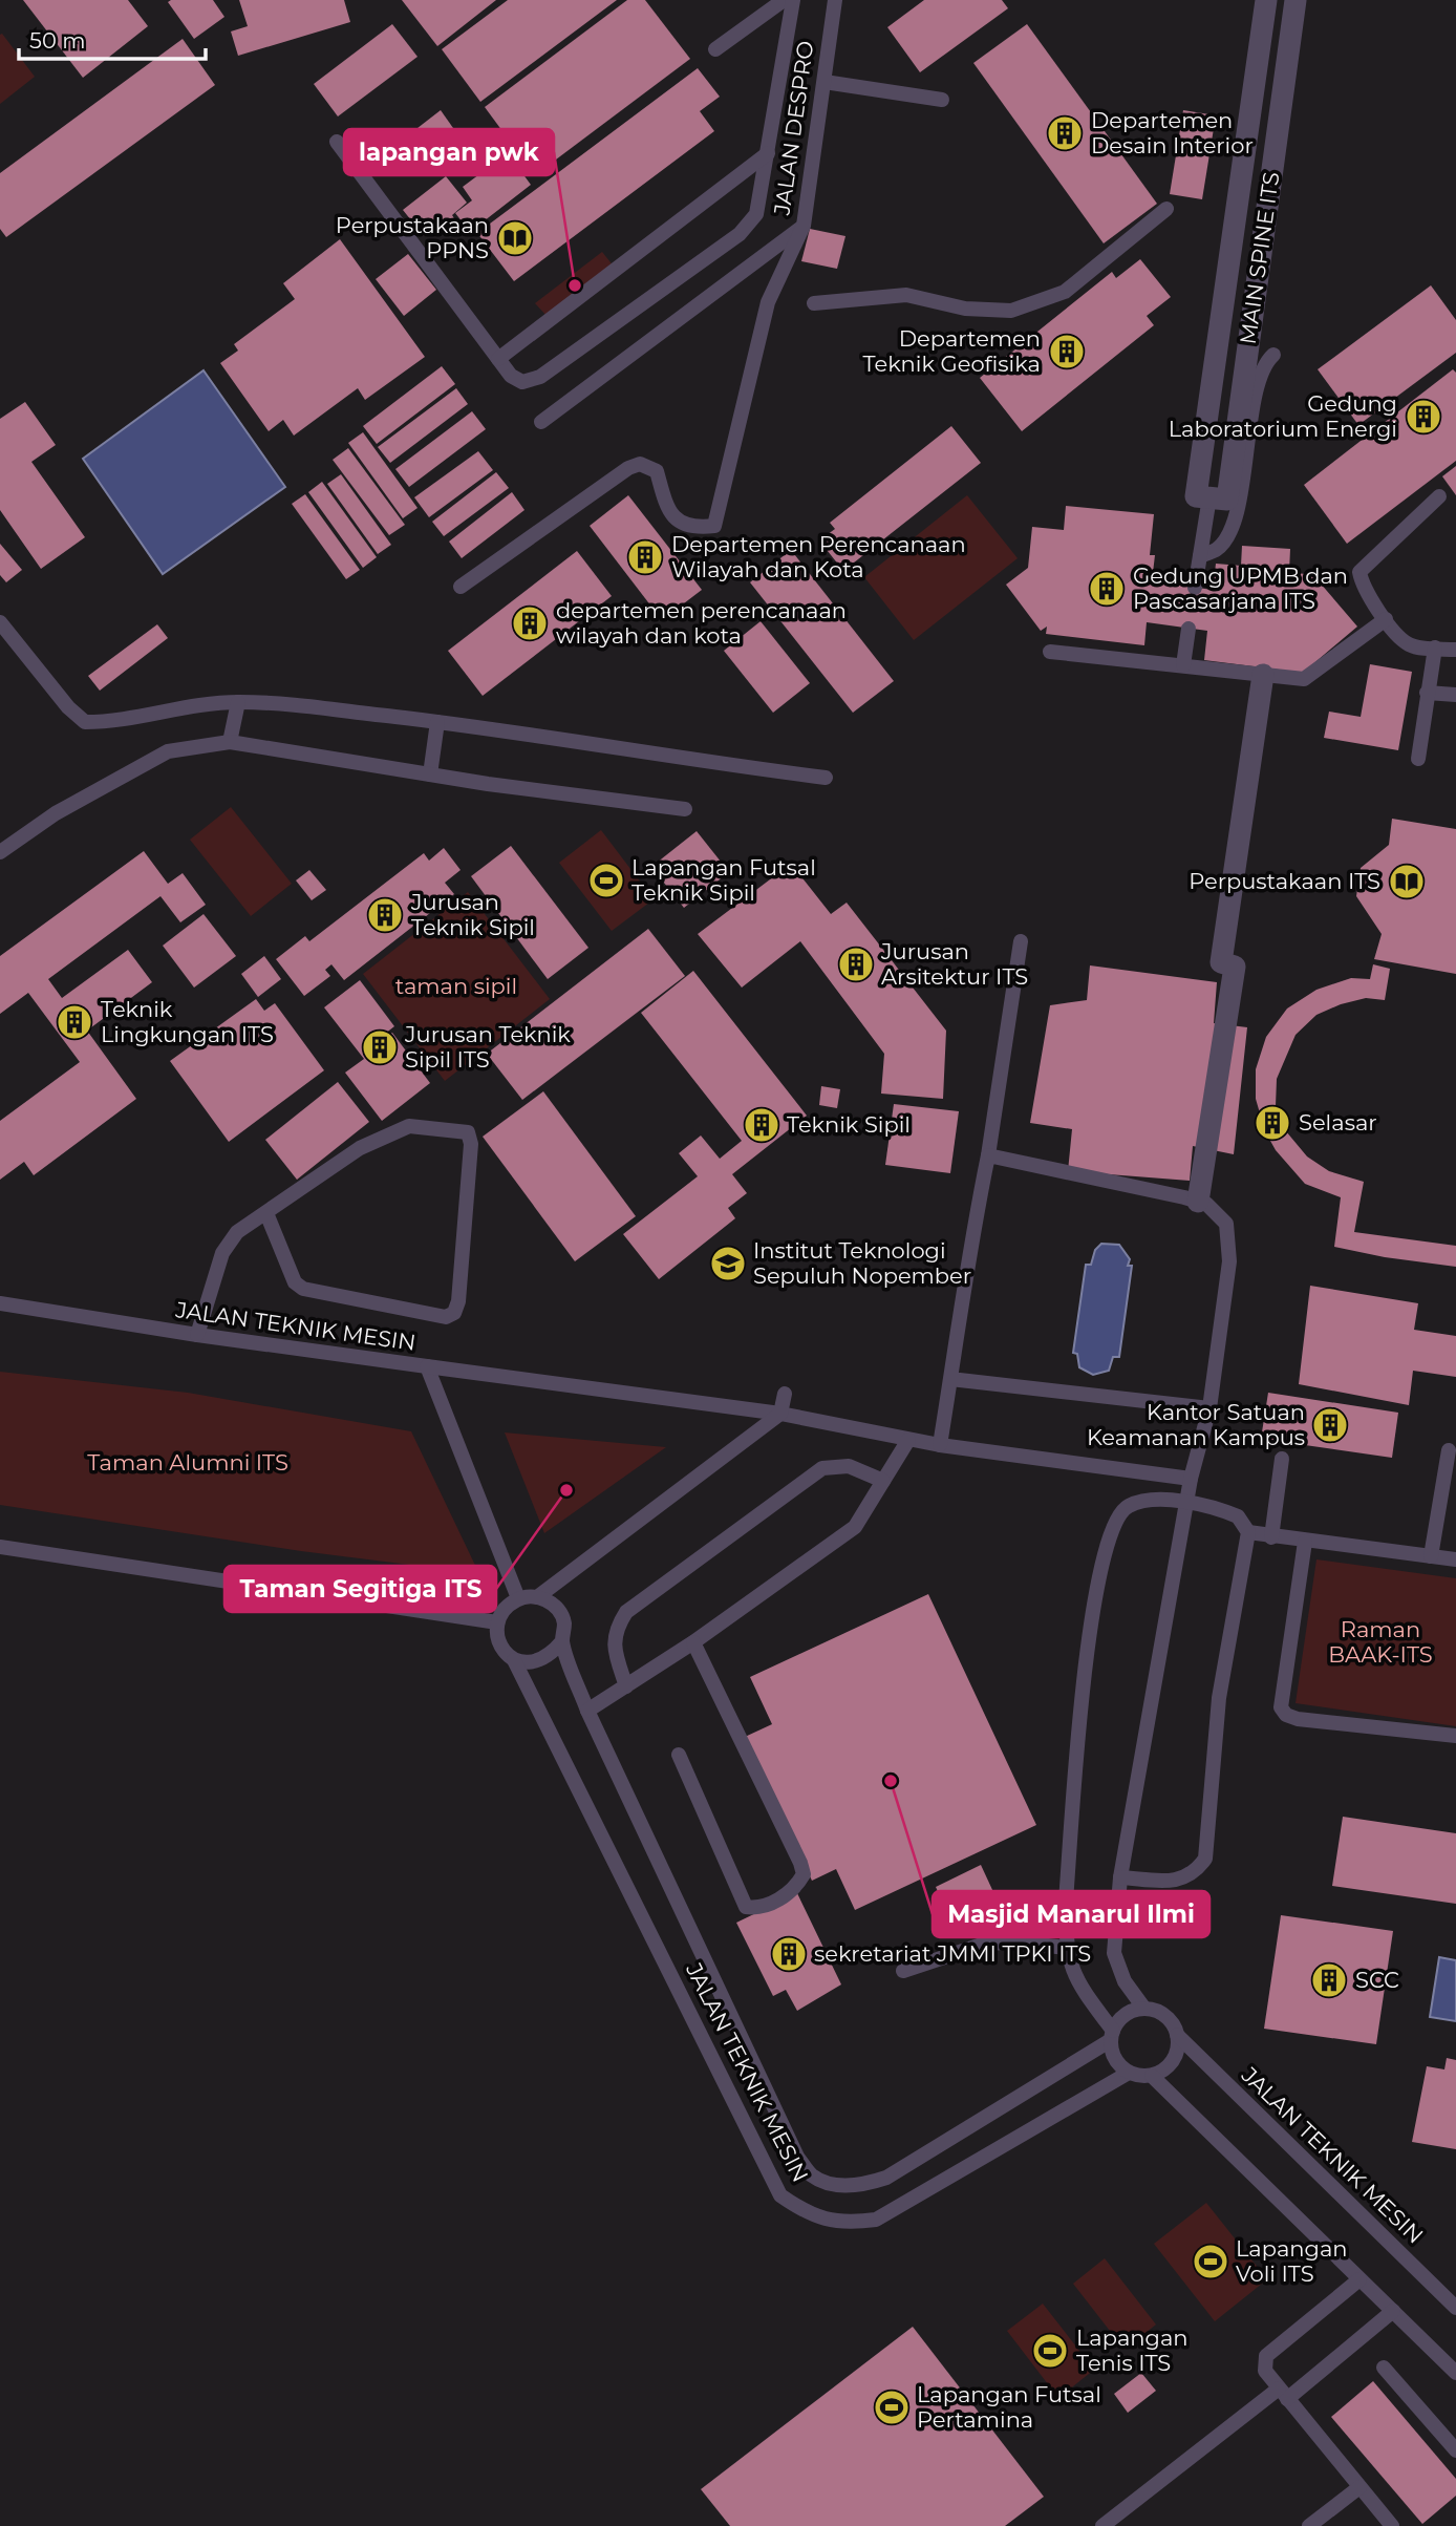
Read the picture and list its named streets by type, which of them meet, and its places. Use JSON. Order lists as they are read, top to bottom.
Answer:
{
  "streets": {
    "street": ["MAIN SPINE ITS"],
    "lane": ["JALAN DESPRO", "JALAN TEKNIK MESIN"]
  },
  "parks": ["taman sipil", "Taman Alumni ITS", "Raman BAAK-ITS"],
  "places": {
    "building": [
      "Departemen Desain Interior",
      "Departemen Teknik Geofisika",
      "Gedung Laboratorium Energi",
      "Departemen Perencanaan Wilayah dan Kota",
      "Gedung UPMB dan Pascasarjana ITS",
      "departemen perencanaan wilayah dan kota",
      "Jurusan Teknik Sipil",
      "Jurusan Arsitektur ITS",
      "Teknik Lingkungan ITS",
      "Jurusan Teknik Sipil ITS",
      "Selasar",
      "Teknik Sipil",
      "Kantor Satuan Keamanan Kampus",
      "sekretariat JMMI TPKI ITS",
      "SCC"
    ],
    "library": ["Perpustakaan PPNS", "Perpustakaan ITS"],
    "other": ["lapangan pwk", "Taman Segitiga ITS", "Masjid Manarul Ilmi"],
    "sports": [
      "Lapangan Futsal Teknik Sipil",
      "Lapangan Voli ITS",
      "Lapangan Tenis ITS",
      "Lapangan Futsal Pertamina"
    ],
    "school or university": ["Institut Teknologi Sepuluh Nopember"]
  },
  "scale_bar": "50 m"
}
